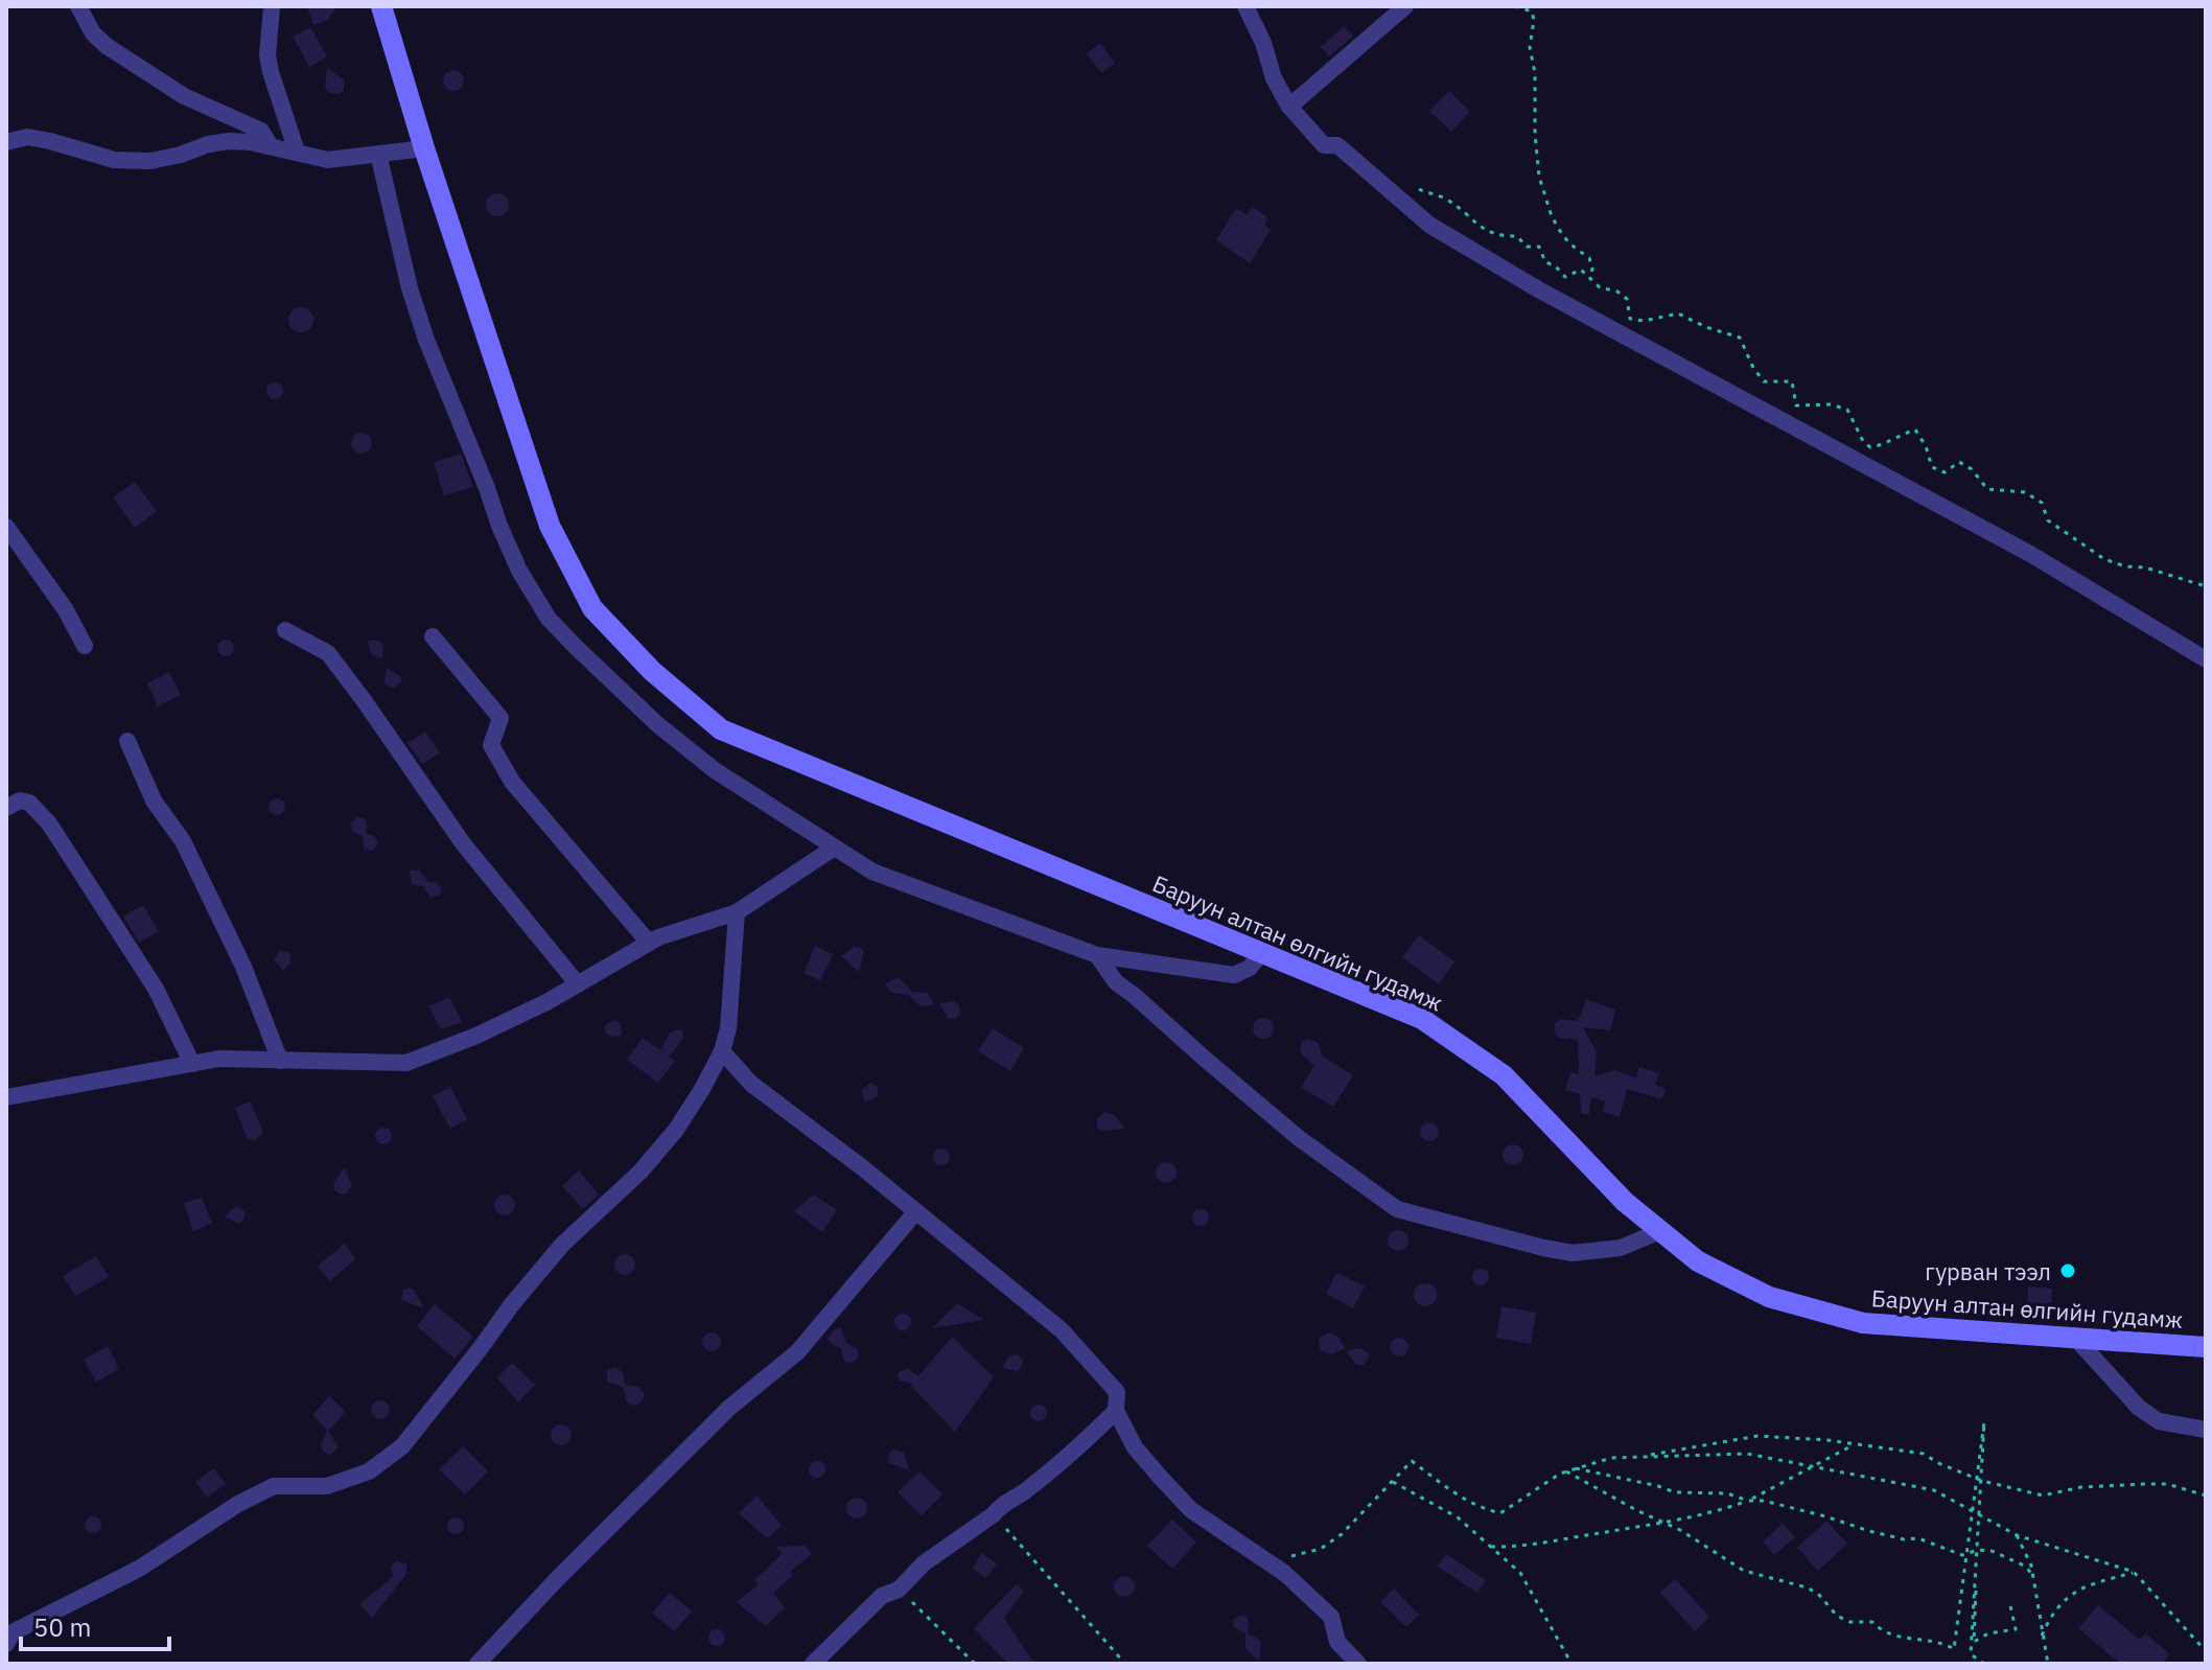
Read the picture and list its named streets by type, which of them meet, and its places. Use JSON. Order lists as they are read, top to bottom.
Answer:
{
  "streets": {
    "main road": ["Баруун алтан өлгийн гудамж"]
  },
  "places": ["гурван тээл"],
  "scale_bar": "50 m"
}
